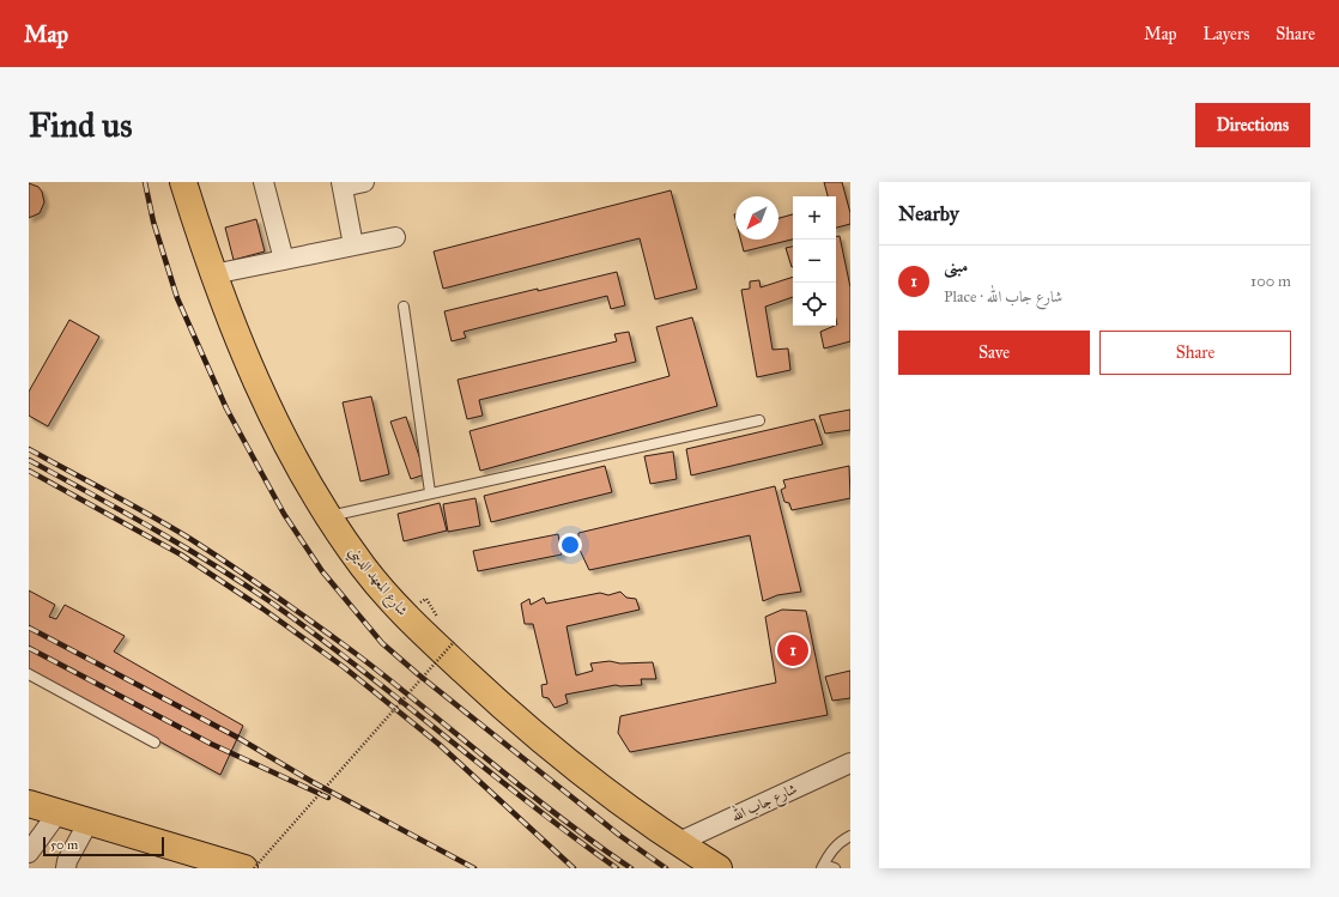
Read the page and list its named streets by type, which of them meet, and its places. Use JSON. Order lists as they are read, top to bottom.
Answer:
{
  "streets": {
    "main road": ["شارع المعهد الديني"],
    "street": ["شارع جاب الله"]
  },
  "crossings": [
    ["شارع المعهد الديني", "شارع جاب الله"]
  ],
  "scale_bar": "50 m",
  "north": "bottom left",
  "page": {
    "header": "Map",
    "nav": ["Map", "Layers", "Share"],
    "buttons": [
      "Directions",
      ["Save", "Share"]
    ],
    "title": "Find us",
    "heading": "Nearby",
    "map_buttons": ["+", "−"],
    "list": [
      {
        "mark": "1",
        "name": "مبنى",
        "note": "Place · شارع جاب الله",
        "value": "100 m"
      }
    ],
    "pins": "1",
    "scale": "50 m"
  }
}
